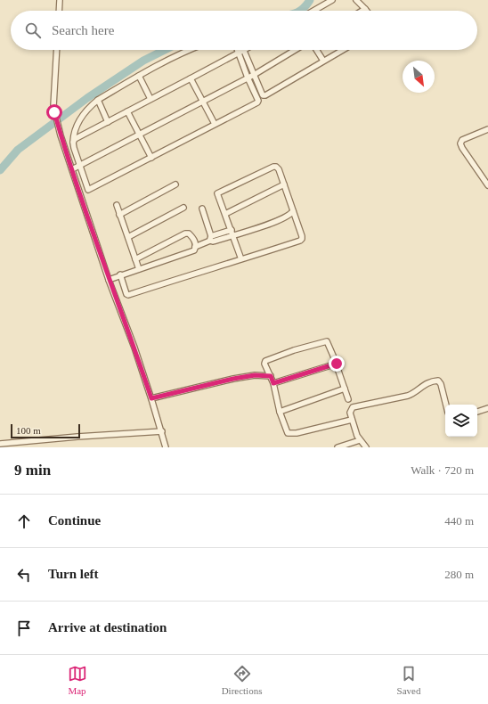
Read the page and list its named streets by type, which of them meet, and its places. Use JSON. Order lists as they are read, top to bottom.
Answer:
{
  "scale_bar": "100 m",
  "north": "bottom right",
  "page": {
    "search": "Search here",
    "scale": "100 m",
    "heading": ["9 min", "Walk · 720 m"],
    "list": [
      ["Continue", "440 m"],
      ["Turn left", "280 m"],
      "Arrive at destination"
    ],
    "nav": ["Map", "Directions", "Saved"]
  }
}
